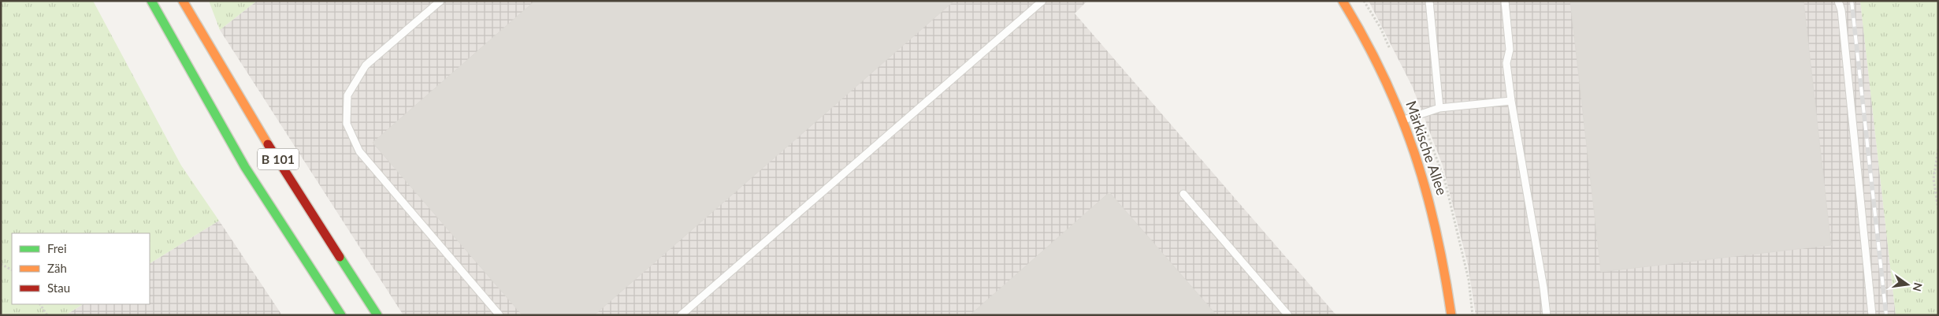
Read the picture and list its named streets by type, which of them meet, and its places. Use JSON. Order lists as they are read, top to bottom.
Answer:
{
  "streets": {
    "main road": ["Märkische Allee", "B 101"]
  },
  "legend": ["Frei", "Zäh", "Stau"],
  "north": "right"
}
